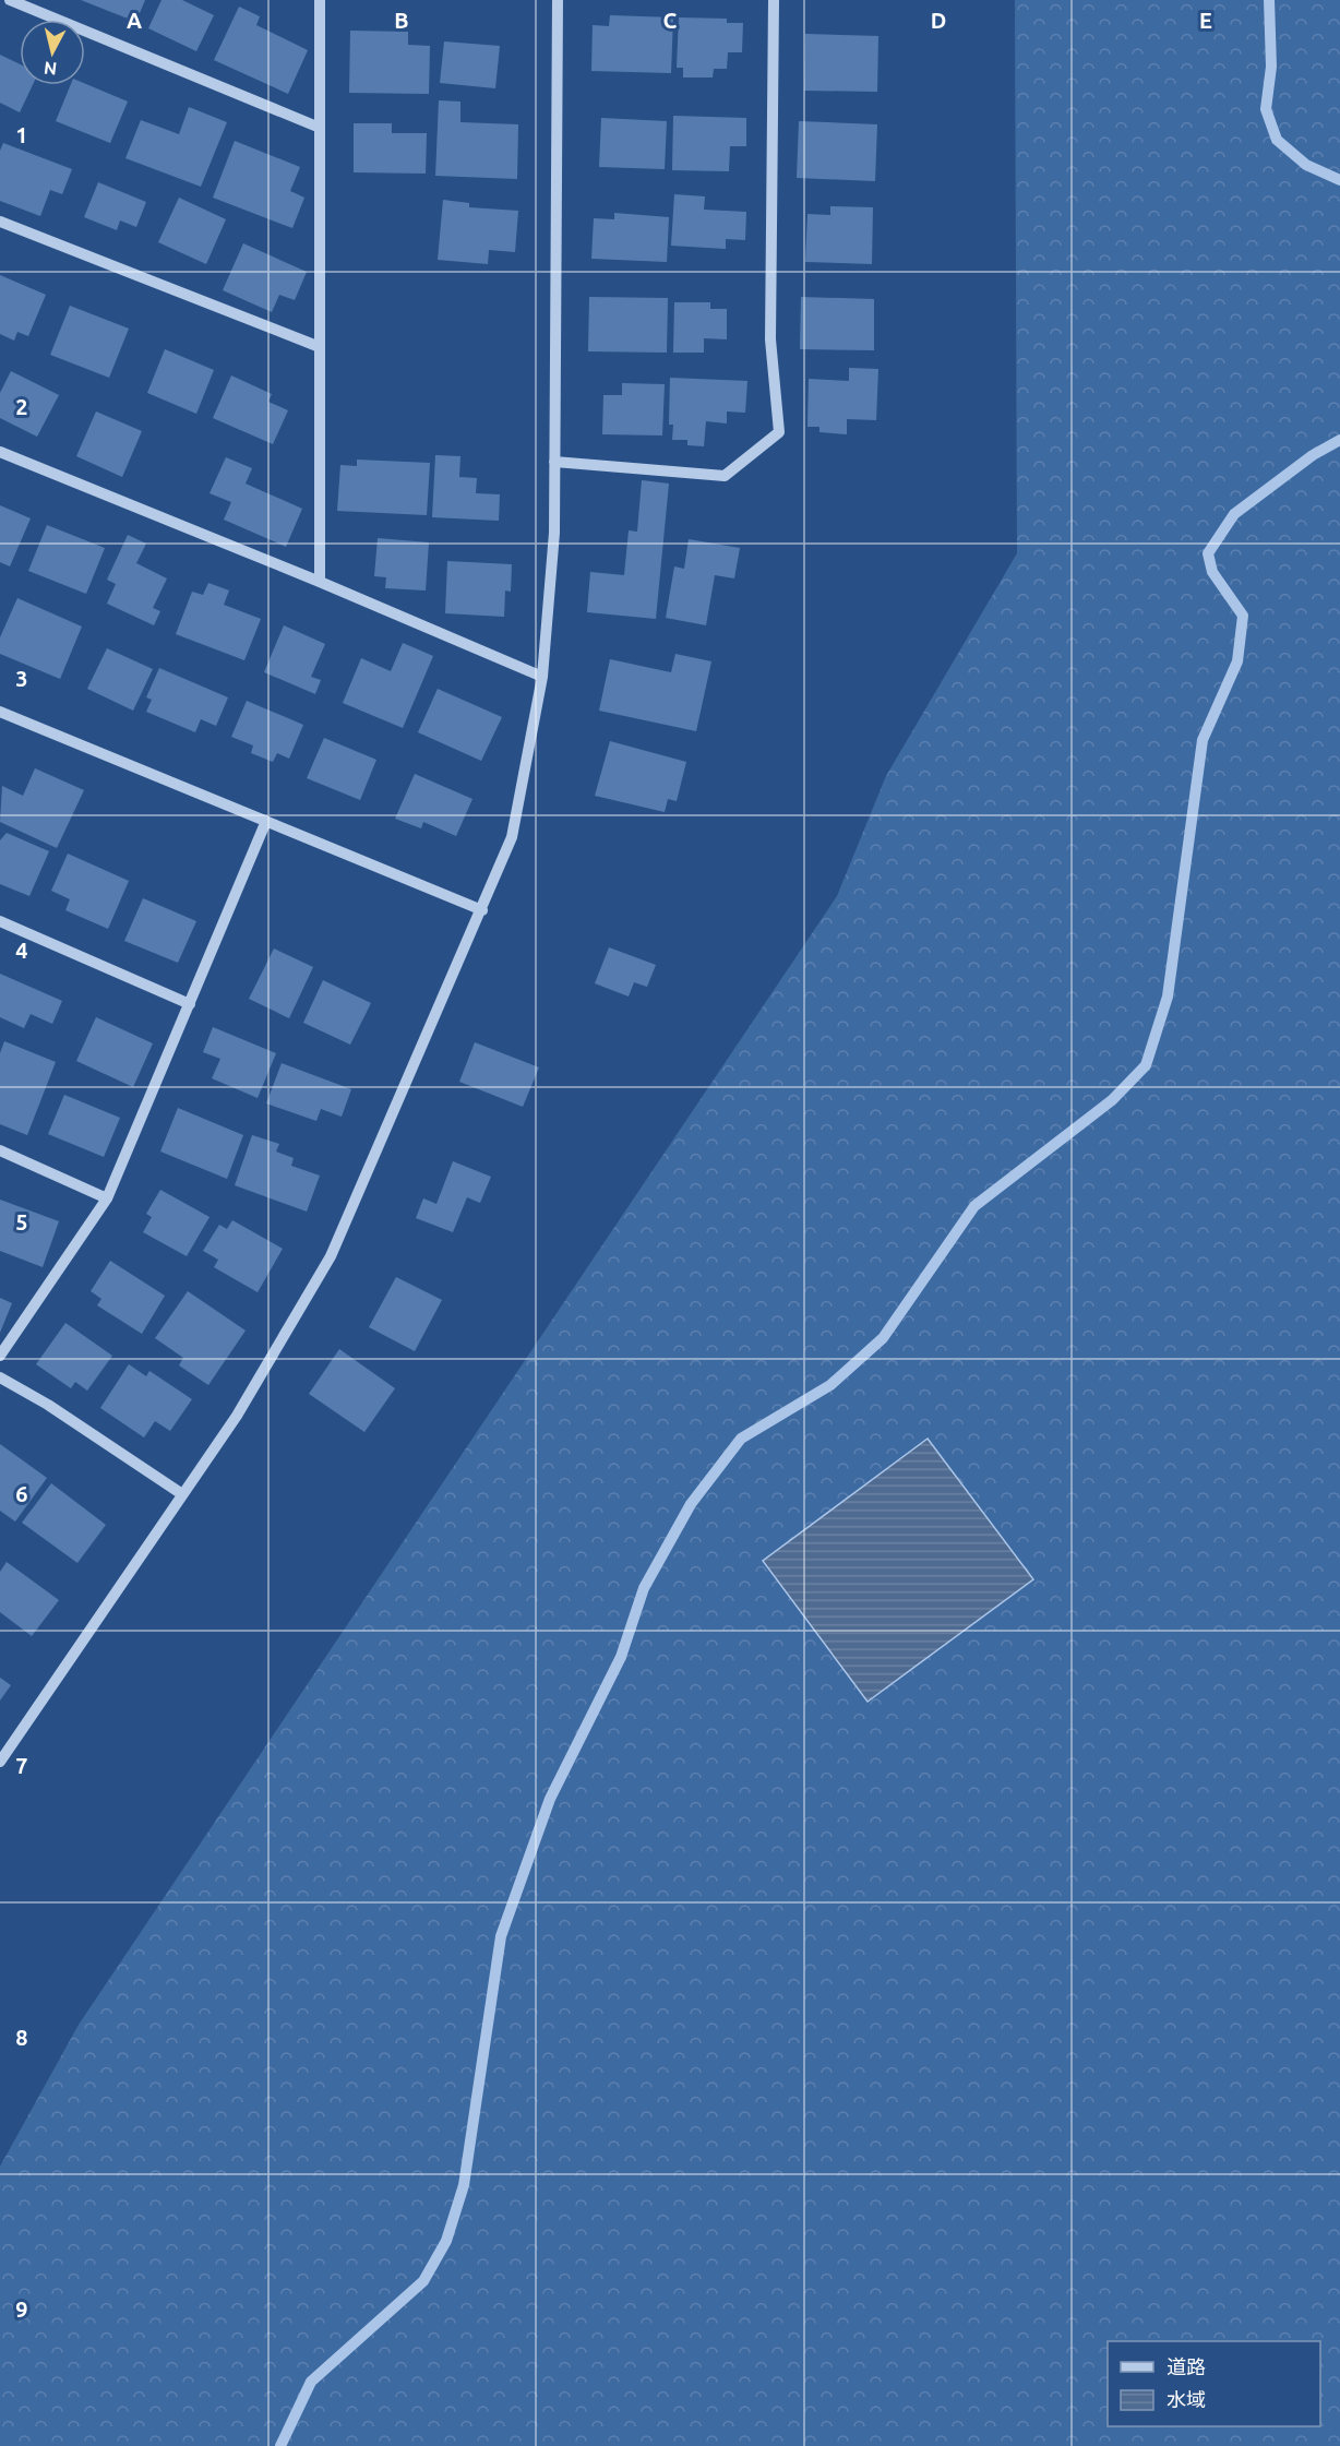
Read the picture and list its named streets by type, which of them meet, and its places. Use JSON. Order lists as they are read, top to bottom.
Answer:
{
  "legend": ["道路", "水域"],
  "north": "bottom",
  "grid": {
    "columns": [
      "A",
      "B",
      "C",
      "D",
      "E"
    ],
    "rows": [
      "1",
      "2",
      "3",
      "4",
      "5",
      "6",
      "7",
      "8",
      "9"
    ]
  }
}
